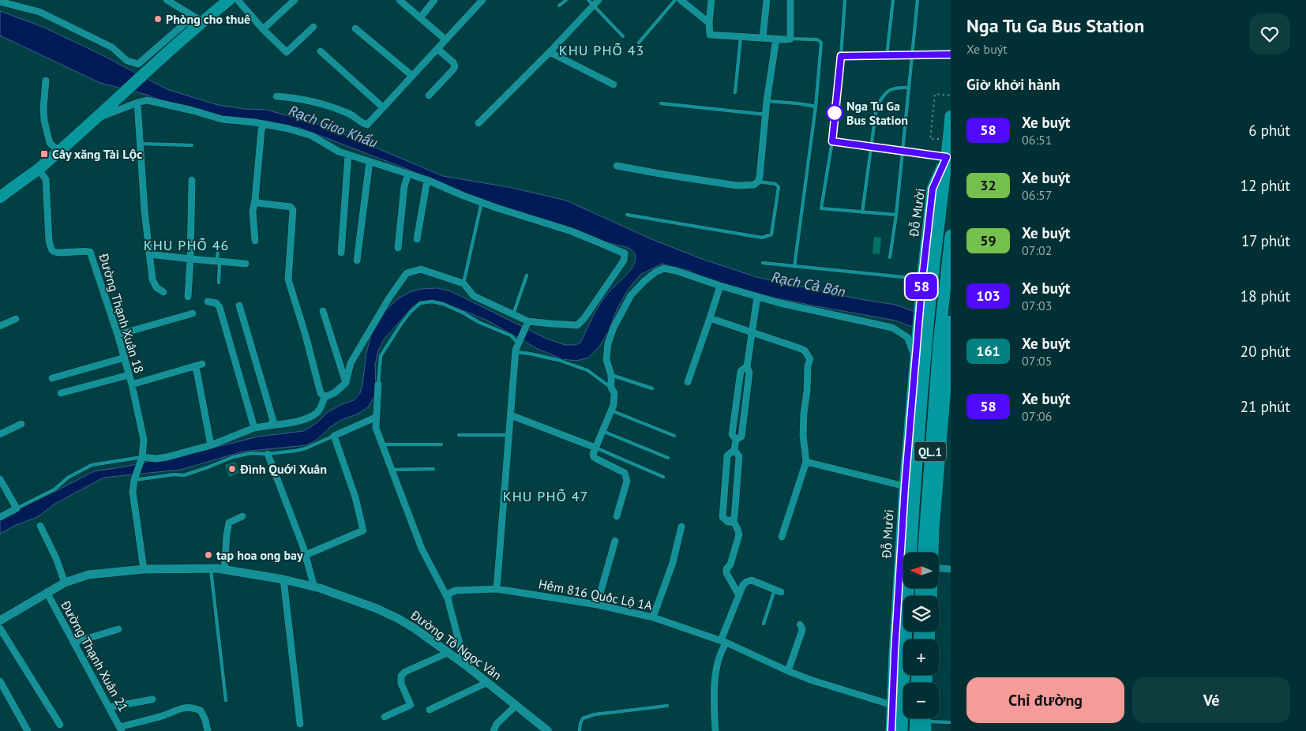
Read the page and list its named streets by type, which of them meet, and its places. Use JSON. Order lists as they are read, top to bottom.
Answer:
{
  "streets": {
    "highway": ["Đỗ Mười", "QL.1"],
    "street": [
      "Đường Thạnh Xuân 18",
      "Hẻm 816 Quốc Lộ 1A",
      "Đường Tô Ngọc Vân",
      "Đường Thạnh Xuân 21"
    ]
  },
  "crossings": [
    ["Đỗ Mười", "QL.1"],
    ["Đỗ Mười", "Hẻm 816 Quốc Lộ 1A"],
    ["Đường Thạnh Xuân 18", "Đường Tô Ngọc Vân"],
    ["Đường Tô Ngọc Vân", "Đường Thạnh Xuân 21"]
  ],
  "districts": ["KHU PHỐ 43", "KHU PHỐ 46", "KHU PHỐ 47"],
  "water": ["Rạch Giao Khẩu", "Rạch Cả Bốn"],
  "places": {
    "other": [
      "Phòng cho thuê",
      "Nga Tu Ga Bus Station",
      "Đình Quới Xuân",
      "tap hoa ong bay"
    ],
    "transit": ["Cây xăng Tài Lộc"]
  },
  "lines": ["bus line 58"],
  "north": "left",
  "page": {
    "on_map": "58",
    "heading": [
      ["Nga Tu Ga Bus Station", "Xe buýt"],
      "Giờ khởi hành"
    ],
    "list": [
      {
        "mark": "58",
        "name": "Xe buýt",
        "note": "06:51",
        "value": "6 phút"
      },
      {
        "mark": "32",
        "name": "Xe buýt",
        "note": "06:57",
        "value": "12 phút"
      },
      {
        "mark": "59",
        "name": "Xe buýt",
        "note": "07:02",
        "value": "17 phút"
      },
      {
        "mark": "103",
        "name": "Xe buýt",
        "note": "07:03",
        "value": "18 phút"
      },
      {
        "mark": "161",
        "name": "Xe buýt",
        "note": "07:05",
        "value": "20 phút"
      },
      {
        "mark": "58",
        "name": "Xe buýt",
        "note": "07:06",
        "value": "21 phút"
      }
    ],
    "map_buttons": ["+", "−"],
    "buttons": ["Chỉ đường", "Vé"]
  }
}
